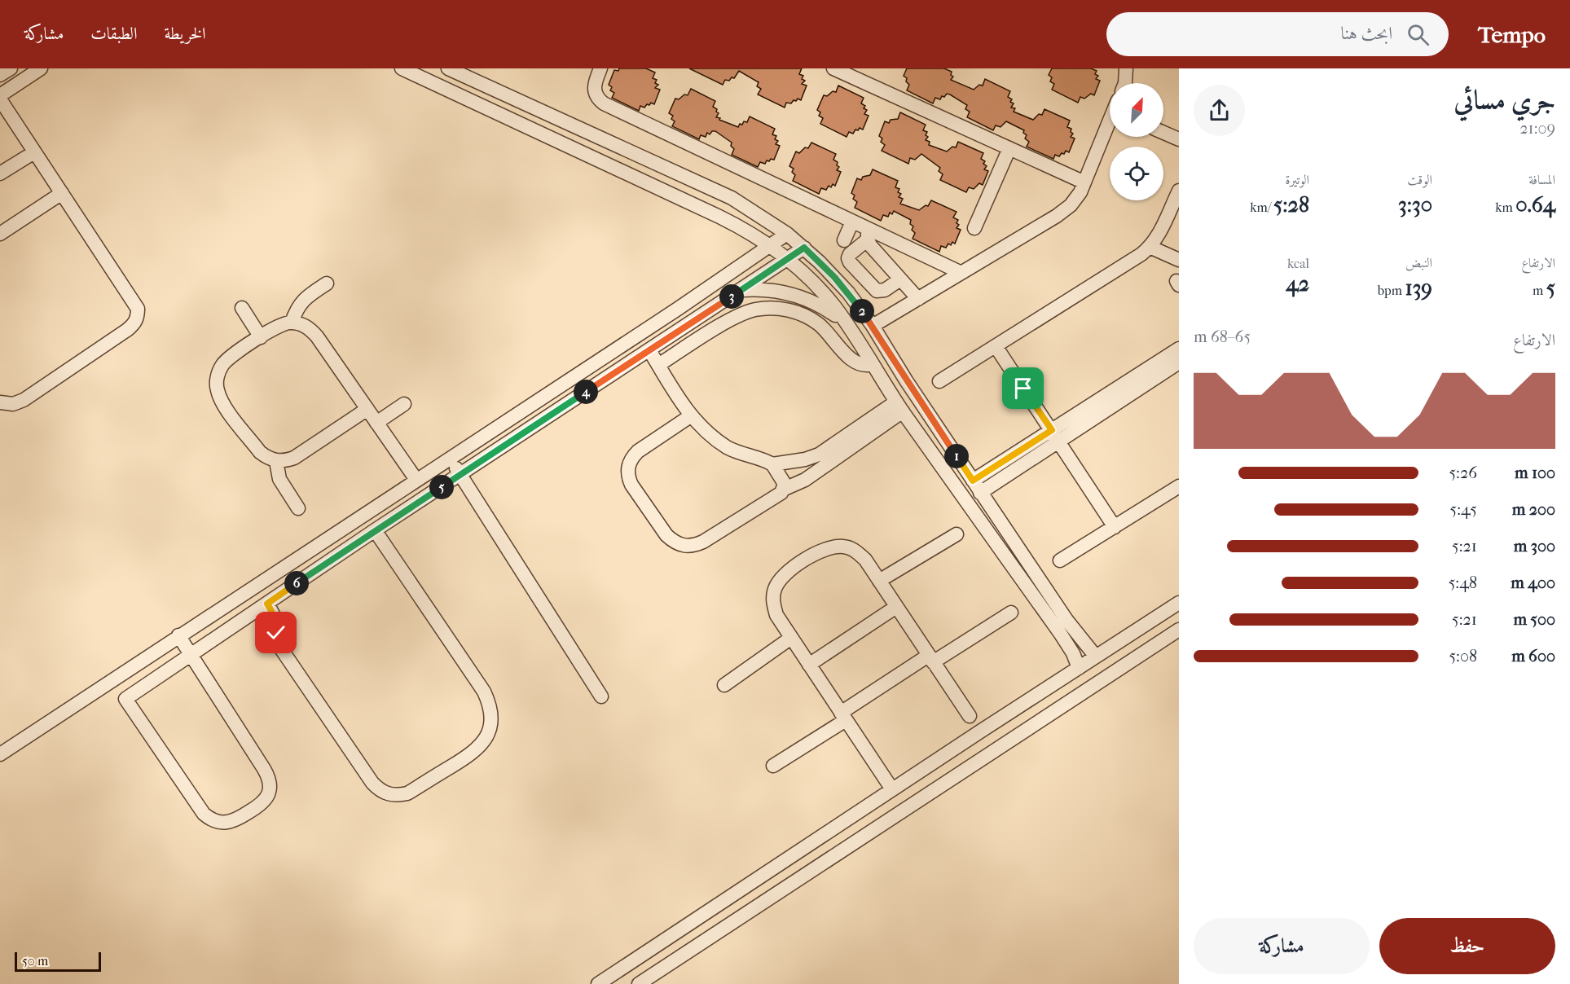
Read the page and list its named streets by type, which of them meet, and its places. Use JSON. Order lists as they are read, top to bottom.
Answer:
{
  "scale_bar": "50 m",
  "north": "top right",
  "page": {
    "header": "Tempo",
    "search": "ابحث هنا",
    "nav": ["الخريطة", "الطبقات", "مشاركة"],
    "heading": ["جري مسائي", "21:09"],
    "stats": [
      ["المسافة", "0.64 km"],
      ["الوقت", "3:30"],
      ["الوتيرة", "5:28 /km"],
      ["الارتفاع", "5 m"],
      ["النبض", "139 bpm"],
      ["kcal", "42"]
    ],
    "pins": [
      "3",
      "2",
      "4",
      "1",
      "5",
      "6"
    ],
    "chart": ["الارتفاع", "65–68 m"],
    "list": [
      {
        "name": "100 m",
        "note": "5:26"
      },
      {
        "name": "200 m",
        "note": "5:45"
      },
      {
        "name": "300 m",
        "note": "5:21"
      },
      {
        "name": "400 m",
        "note": "5:48"
      },
      {
        "name": "500 m",
        "note": "5:21"
      },
      {
        "name": "600 m",
        "note": "5:08"
      }
    ],
    "buttons": ["حفظ", "مشاركة"],
    "scale": "50 m"
  }
}
